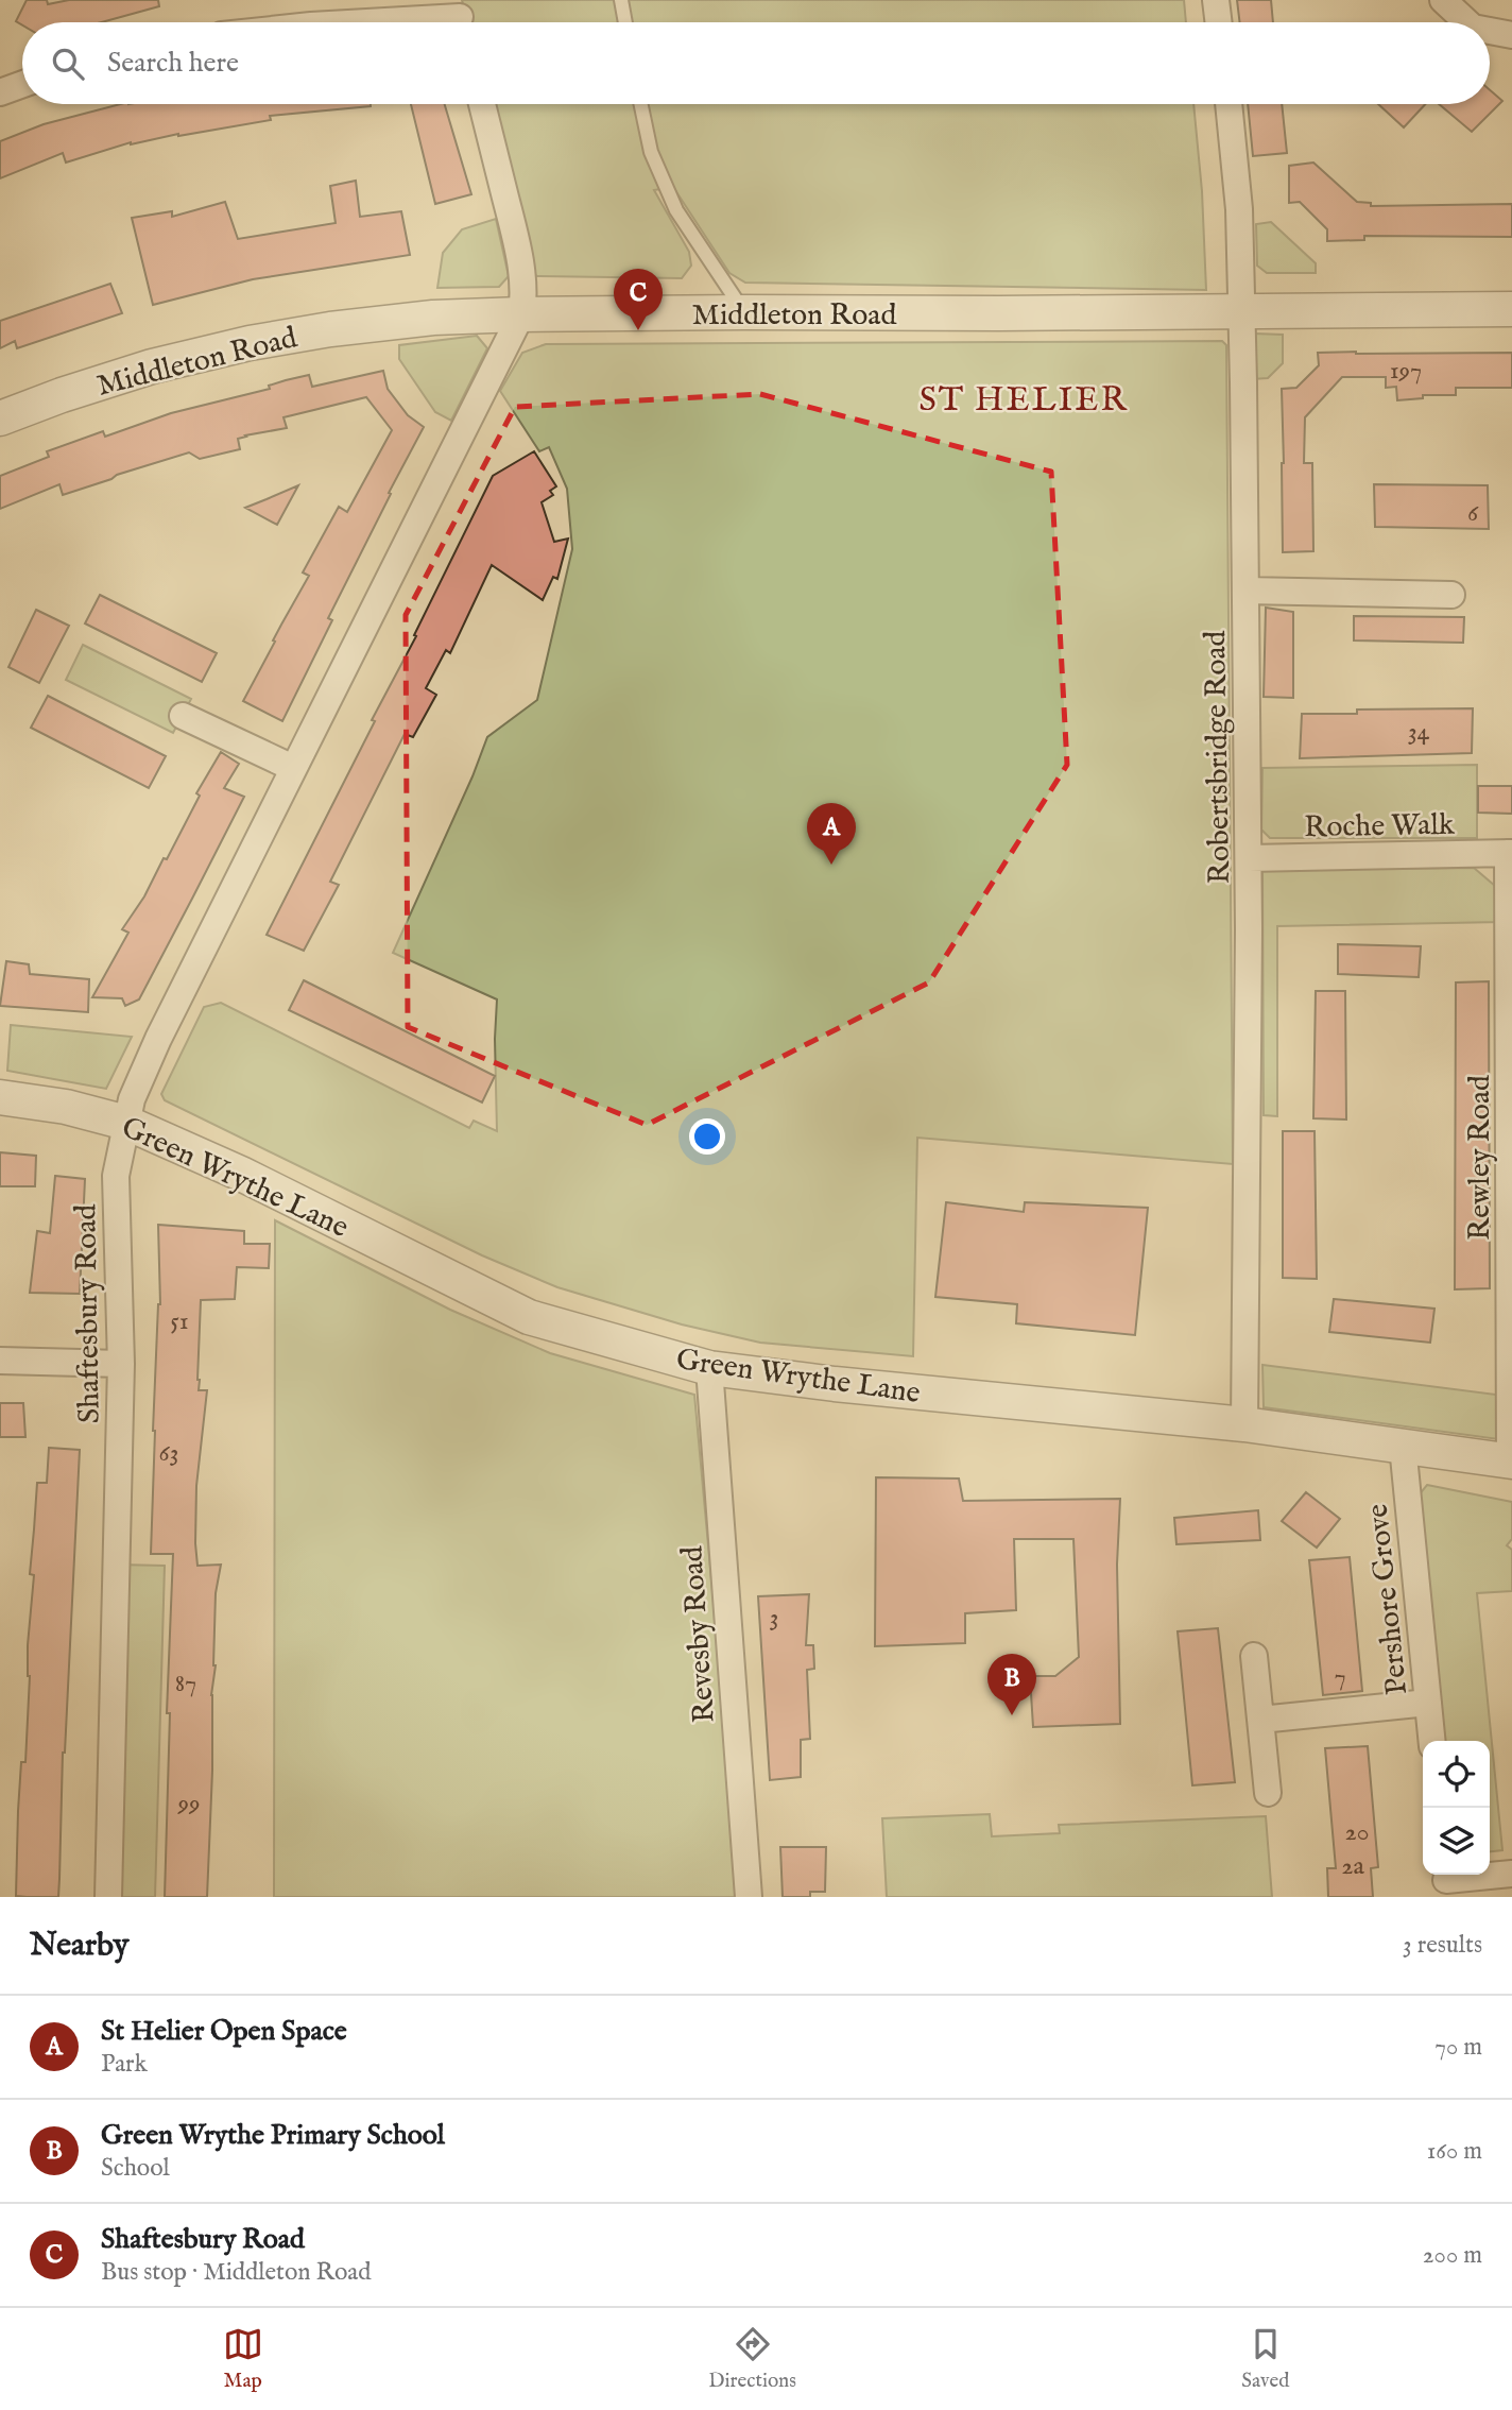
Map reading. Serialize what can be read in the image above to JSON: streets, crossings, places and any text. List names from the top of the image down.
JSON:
{
  "streets": {
    "street": [
      "Middleton Road",
      "Robertsbridge Road",
      "Roche Walk",
      "Rewley Road",
      "Green Wrythe Lane",
      "Shaftesbury Road",
      "Pershore Grove",
      "Revesby Road"
    ]
  },
  "crossings": [
    ["Middleton Road", "Robertsbridge Road"],
    ["Middleton Road", "Shaftesbury Road"],
    ["Robertsbridge Road", "Roche Walk"],
    ["Robertsbridge Road", "Green Wrythe Lane"],
    ["Roche Walk", "Rewley Road"],
    ["Rewley Road", "Green Wrythe Lane"],
    ["Green Wrythe Lane", "Shaftesbury Road"],
    ["Green Wrythe Lane", "Pershore Grove"],
    ["Green Wrythe Lane", "Revesby Road"]
  ],
  "districts": ["ST HELIER"],
  "house_numbers": [
    "197",
    "6",
    "34",
    "51",
    "63",
    "3",
    "7",
    "87",
    "99",
    "20",
    "2a"
  ],
  "page": {
    "search": "Search here",
    "pins": ["C", "A", "B"],
    "heading": ["Nearby", "3 results"],
    "list": [
      {
        "mark": "A",
        "name": "St Helier Open Space",
        "note": "Park",
        "value": "70 m"
      },
      {
        "mark": "B",
        "name": "Green Wrythe Primary School",
        "note": "School",
        "value": "160 m"
      },
      {
        "mark": "C",
        "name": "Shaftesbury Road",
        "note": "Bus stop · Middleton Road",
        "value": "200 m"
      }
    ],
    "nav": ["Map", "Directions", "Saved"]
  }
}
